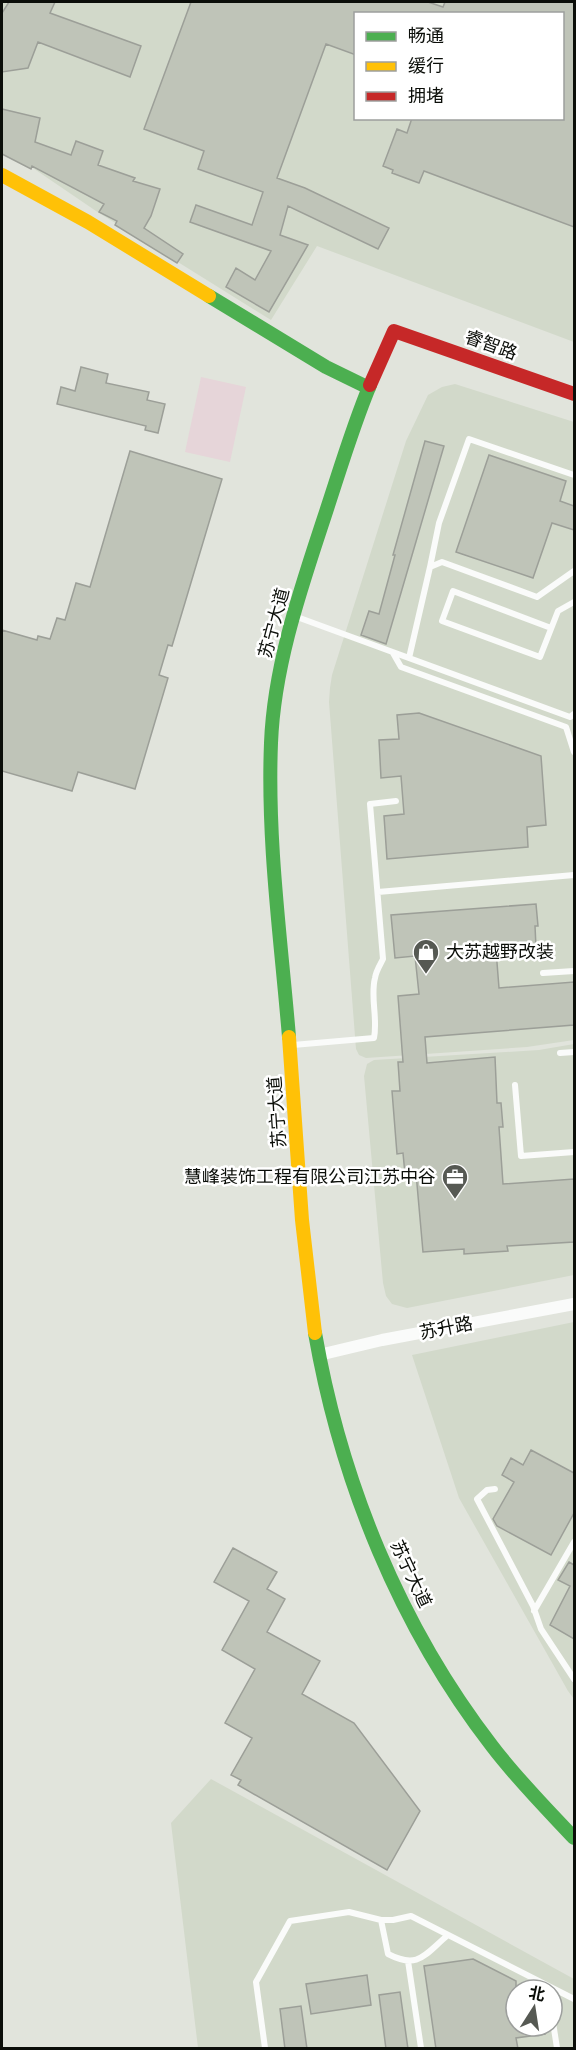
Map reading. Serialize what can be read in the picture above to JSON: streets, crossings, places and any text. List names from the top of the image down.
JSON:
{
  "streets": {
    "street": ["睿智路", "苏宁大道", "苏升路"]
  },
  "crossings": [
    ["睿智路", "苏宁大道"],
    ["苏宁大道", "苏升路"]
  ],
  "places": {
    "shop": ["大苏越野改装"],
    "office": ["慧峰装饰工程有限公司江苏中谷"]
  },
  "legend": ["畅通", "缓行", "拥堵"],
  "north": "top"
}
